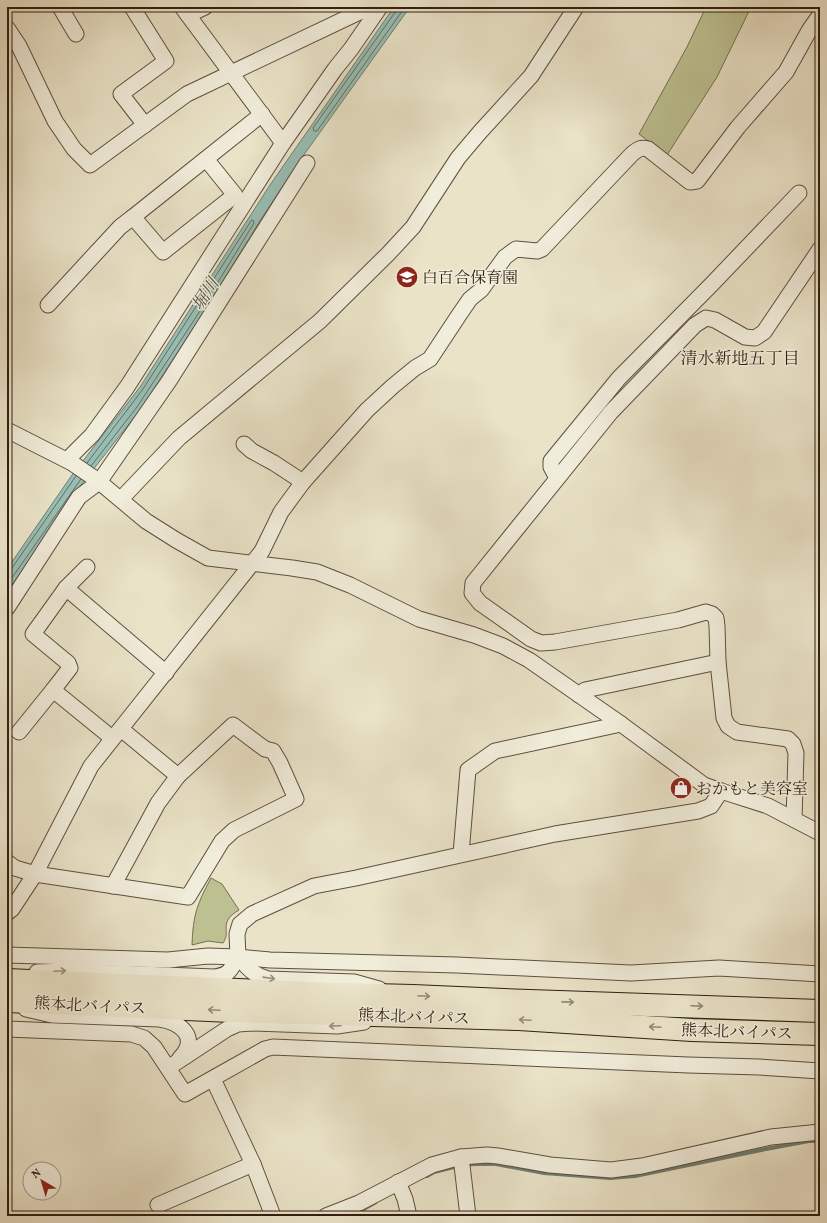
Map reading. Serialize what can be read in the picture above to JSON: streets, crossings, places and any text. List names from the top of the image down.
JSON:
{
  "streets": {
    "highway": ["熊本北バイパス"]
  },
  "districts": ["清水新地五丁目"],
  "water": ["堀川"],
  "places": {
    "school or university": ["白百合保育園"],
    "shop": ["おかもと美容室"]
  },
  "north": "top left"
}
